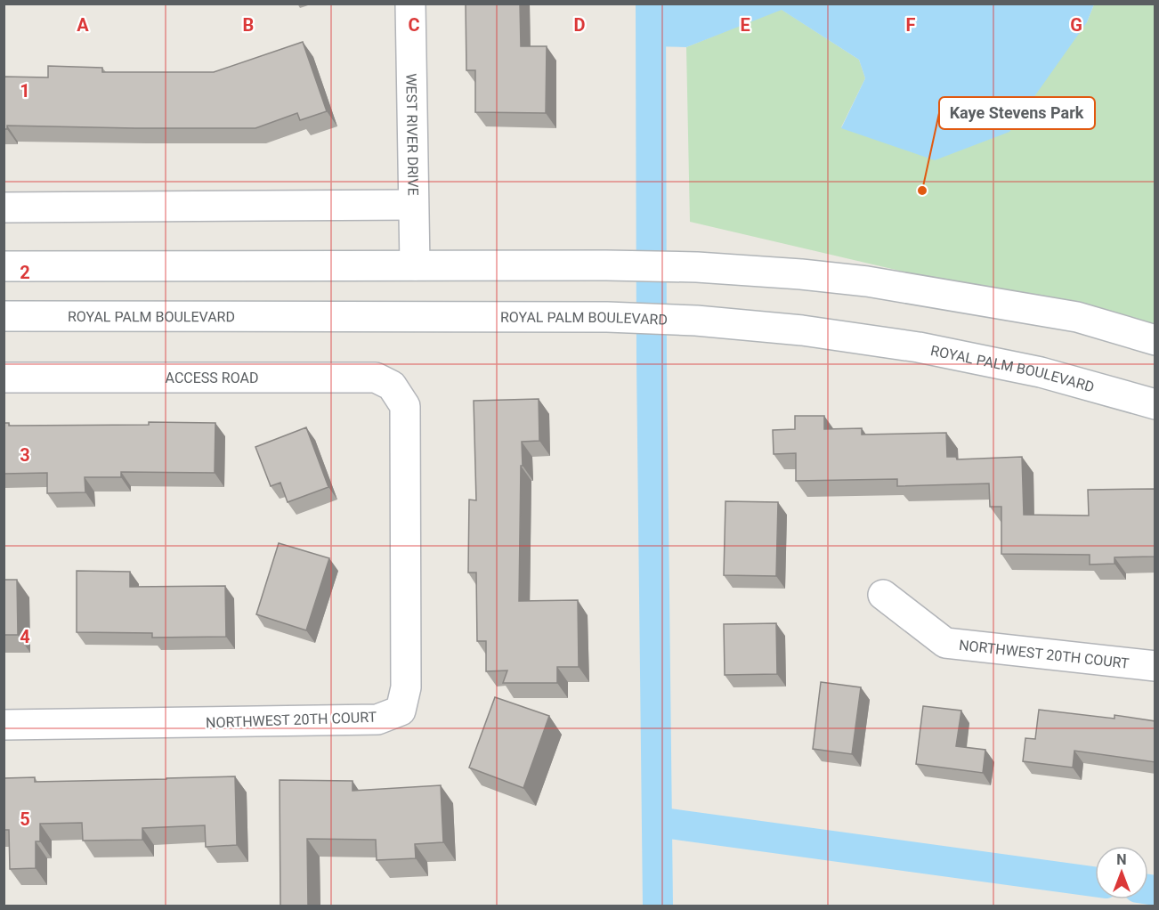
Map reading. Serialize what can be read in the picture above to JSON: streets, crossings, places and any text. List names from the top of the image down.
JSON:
{
  "streets": {
    "main road": [
      "WEST RIVER DRIVE",
      "ROYAL PALM BOULEVARD",
      "ACCESS ROAD",
      "NORTHWEST 20TH COURT"
    ]
  },
  "crossings": [
    ["ACCESS ROAD", "NORTHWEST 20TH COURT"]
  ],
  "places": ["Kaye Stevens Park"],
  "north": "top",
  "grid": {
    "columns": [
      "A",
      "B",
      "C",
      "D",
      "E",
      "F",
      "G"
    ],
    "rows": [
      "1",
      "2",
      "3",
      "4",
      "5"
    ]
  }
}
